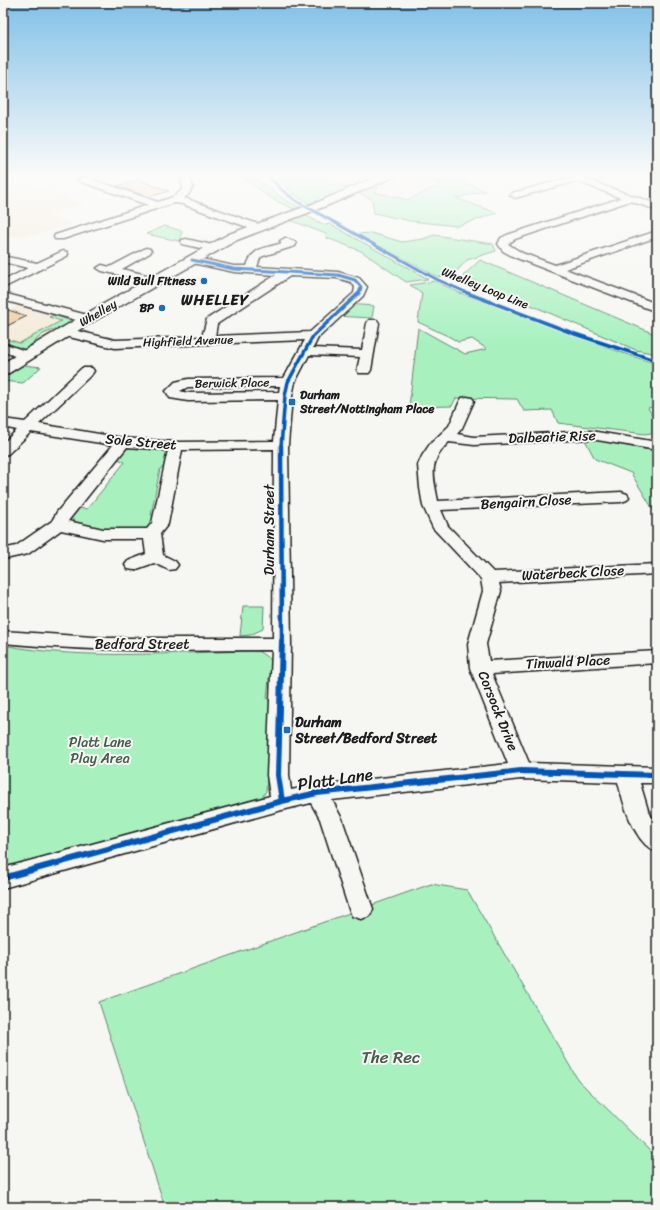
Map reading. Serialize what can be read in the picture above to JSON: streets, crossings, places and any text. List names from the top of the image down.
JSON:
{
  "streets": {
    "main road": ["Whelley"],
    "street": [
      "Highfield Avenue",
      "Berwick Place",
      "Dalbeatie Rise",
      "Sole Street",
      "Bengairn Close",
      "Durham Street",
      "Waterbeck Close",
      "Bedford Street",
      "Tinwald Place",
      "Corsock Drive",
      "Platt Lane"
    ],
    "cycle path": ["Whelley Loop Line"]
  },
  "crossings": [
    ["Whelley", "Highfield Avenue"],
    ["Highfield Avenue", "Durham Street"],
    ["Berwick Place", "Durham Street"],
    ["Sole Street", "Durham Street"],
    ["Durham Street", "Bedford Street"],
    ["Durham Street", "Platt Lane"],
    ["Waterbeck Close", "Corsock Drive"],
    ["Tinwald Place", "Corsock Drive"],
    ["Corsock Drive", "Platt Lane"]
  ],
  "districts": ["WHELLEY"],
  "parks": ["Platt Lane Play Area", "The Rec"],
  "places": {
    "other": ["Wild Bull Fitness", "BP"],
    "transit": ["Durham Street/Nottingham Place", "Durham Street/Bedford Street"]
  }
}
